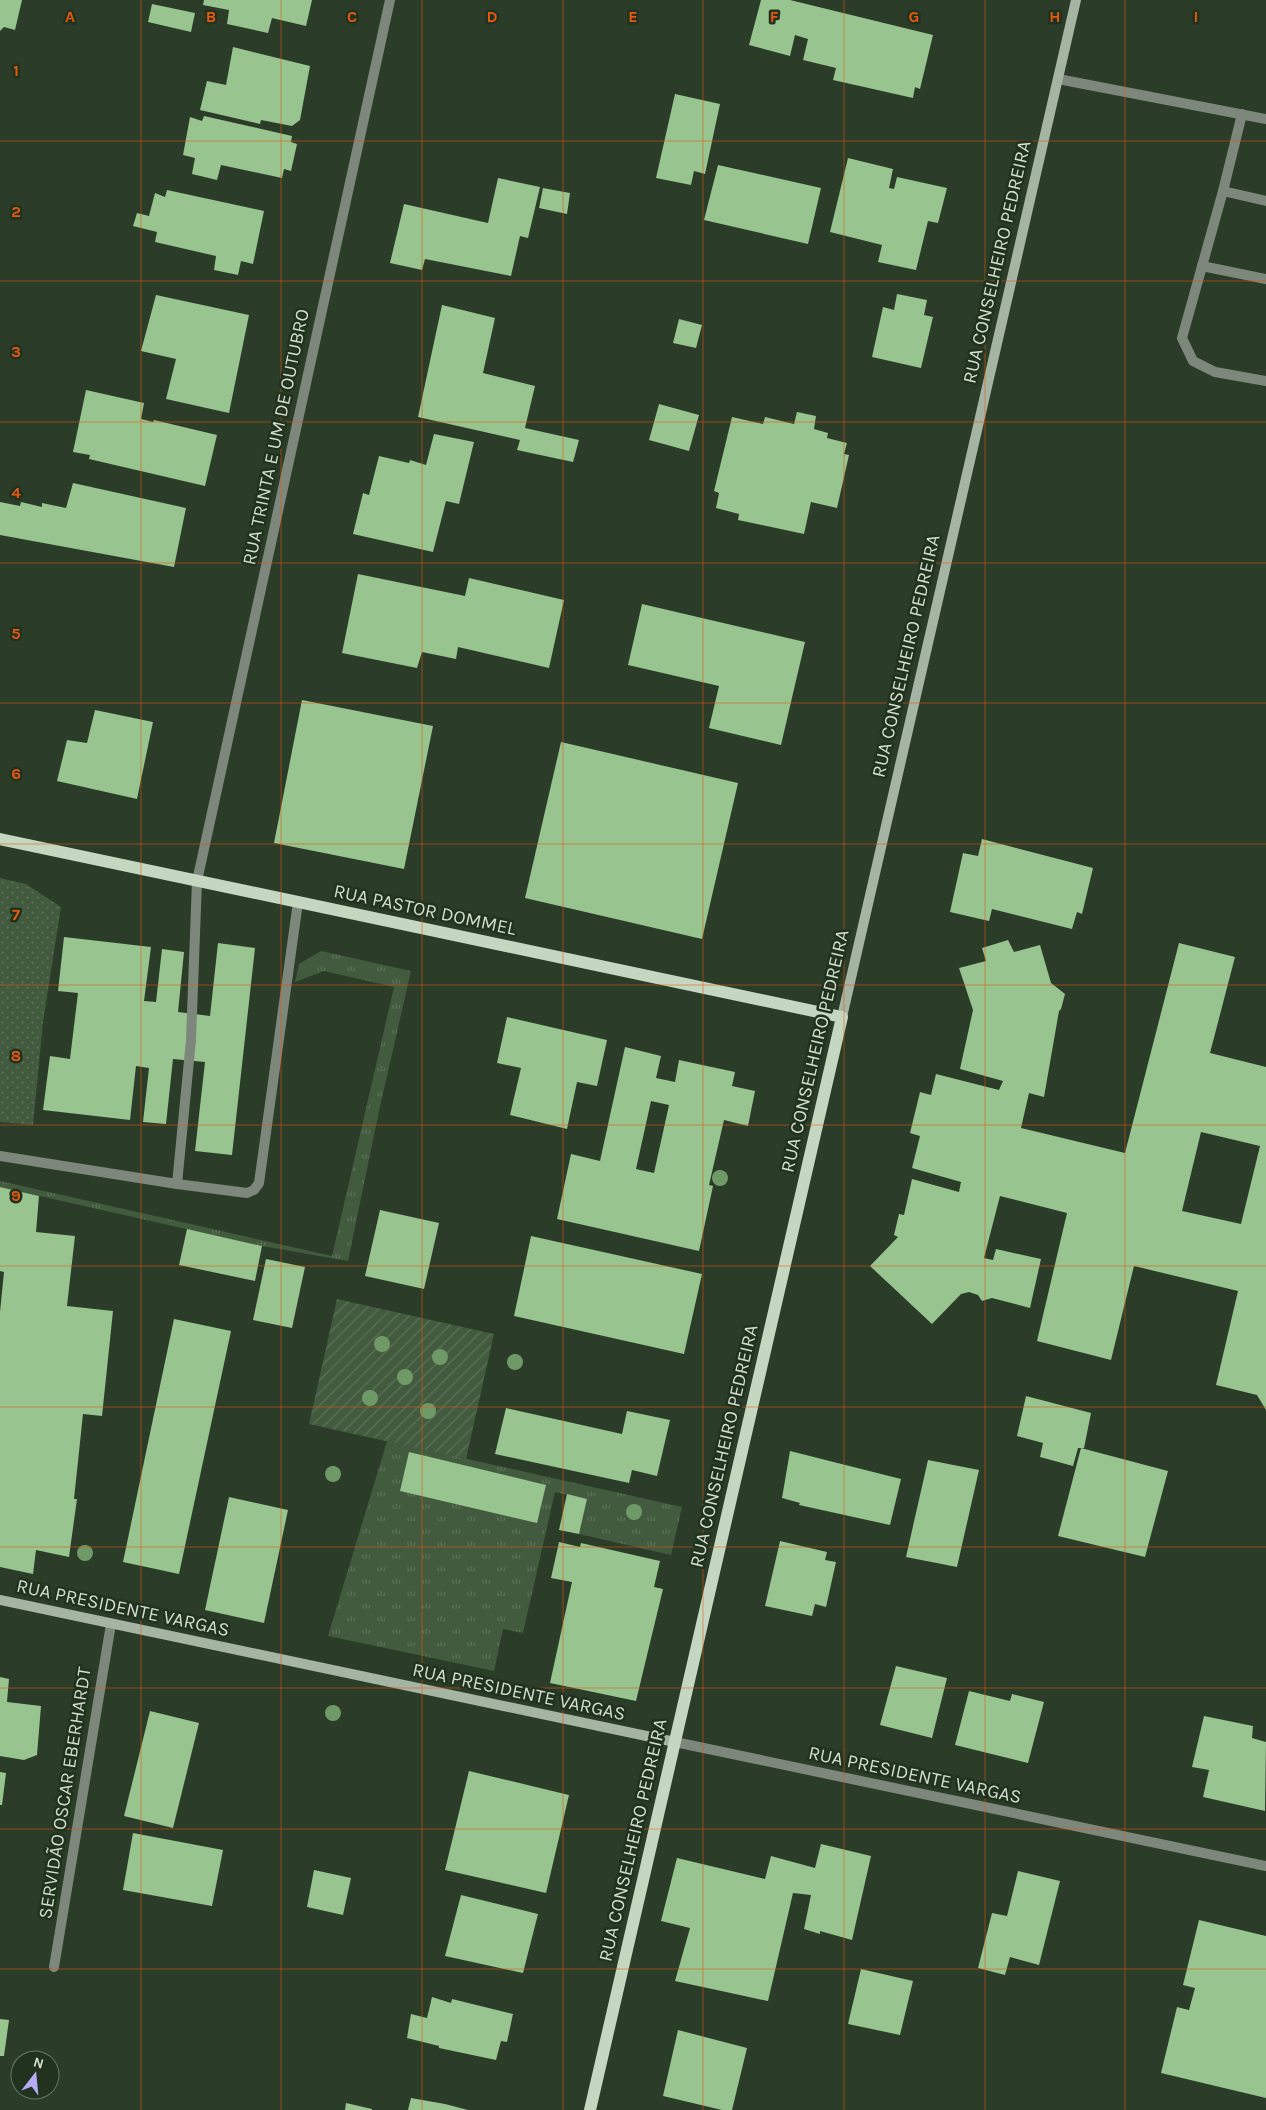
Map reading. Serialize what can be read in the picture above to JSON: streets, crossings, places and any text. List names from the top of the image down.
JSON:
{
  "streets": {
    "main road": ["RUA CONSELHEIRO PEDREIRA", "RUA PASTOR DOMMEL"],
    "street": ["RUA TRINTA E UM DE OUTUBRO", "RUA PRESIDENTE VARGAS", "SERVIDÃO OSCAR EBERHARDT"]
  },
  "crossings": [
    ["RUA CONSELHEIRO PEDREIRA", "RUA PASTOR DOMMEL"],
    ["RUA CONSELHEIRO PEDREIRA", "RUA PRESIDENTE VARGAS"],
    ["RUA TRINTA E UM DE OUTUBRO", "RUA PASTOR DOMMEL"],
    ["RUA PRESIDENTE VARGAS", "SERVIDÃO OSCAR EBERHARDT"]
  ],
  "north": "top",
  "grid": {
    "columns": [
      "A",
      "B",
      "C",
      "D",
      "E",
      "F",
      "G",
      "H",
      "I"
    ],
    "rows": [
      "1",
      "2",
      "3",
      "4",
      "5",
      "6",
      "7",
      "8",
      "9"
    ]
  }
}
